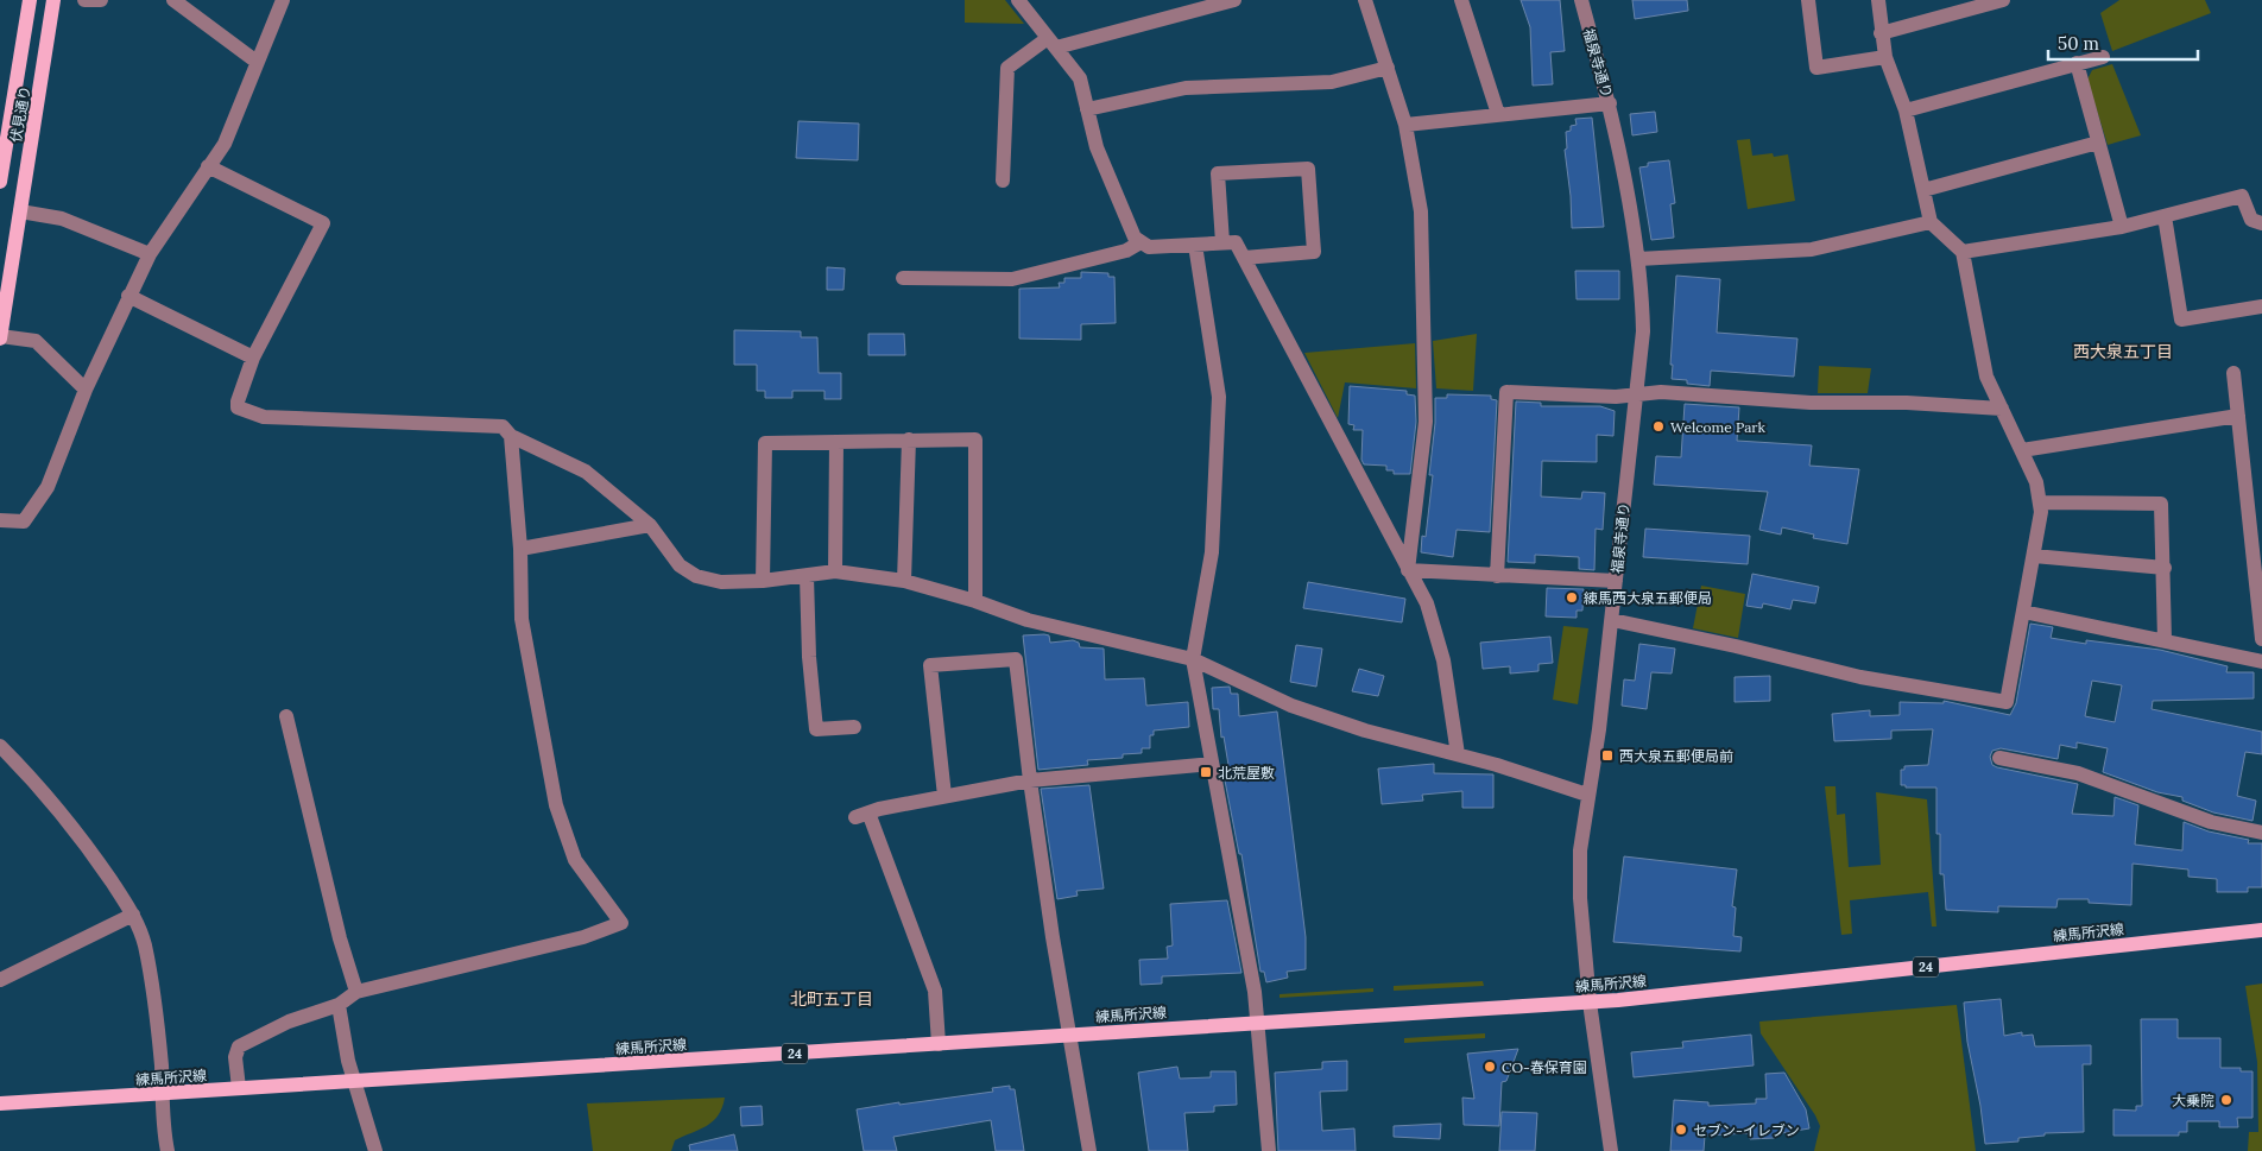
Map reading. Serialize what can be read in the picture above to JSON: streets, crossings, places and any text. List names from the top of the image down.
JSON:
{
  "streets": {
    "main road": ["伏見通り", "練馬所沢線", "24"],
    "street": ["福泉寺通り"]
  },
  "crossings": [
    ["福泉寺通り", "練馬所沢線"]
  ],
  "districts": ["西大泉五丁目", "北町五丁目"],
  "places": {
    "other": [
      "Welcome Park",
      "練馬西大泉五郵便局",
      "CO-春保育園",
      "大乗院",
      "セブン-イレブン"
    ],
    "transit": ["西大泉五郵便局前", "北荒屋敷"]
  },
  "scale_bar": "50 m"
}
